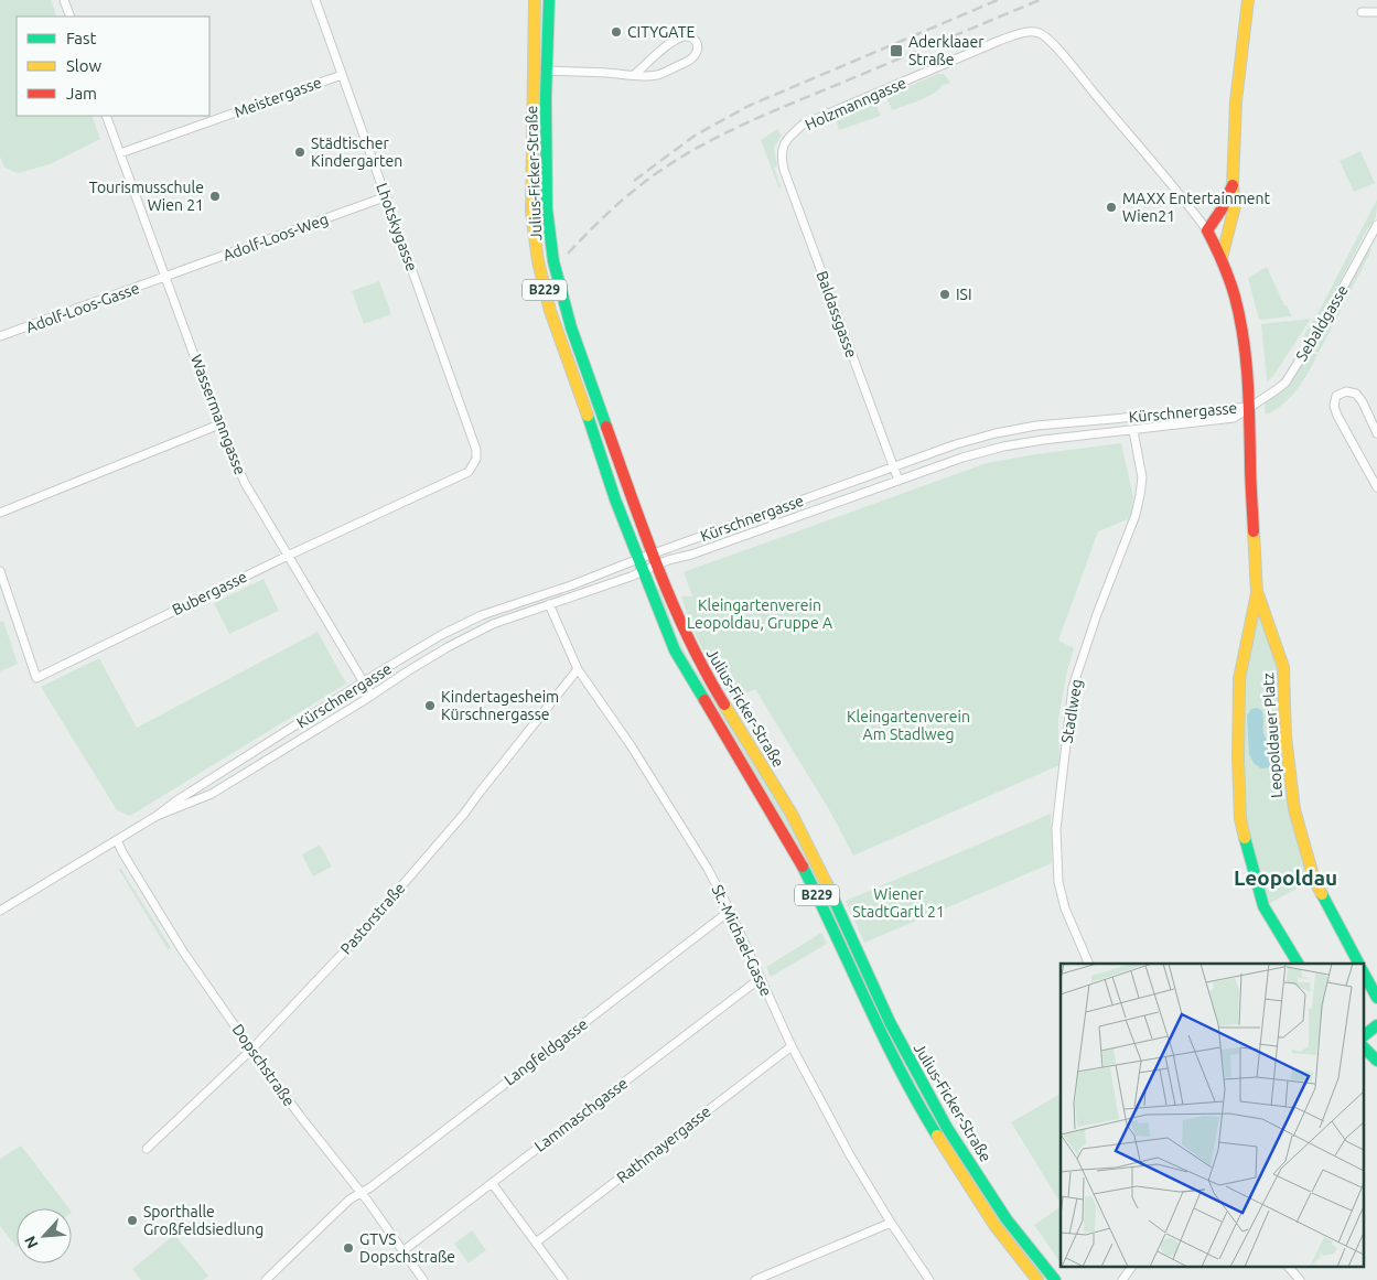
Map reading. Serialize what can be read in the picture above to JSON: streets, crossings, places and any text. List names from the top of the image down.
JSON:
{
  "streets": {
    "main road": ["Julius-Ficker-Straße", "B229", "Leopoldauer Platz"],
    "street": [
      "Meistergasse",
      "Holzmanngasse",
      "Lhotskygasse",
      "Adolf-Loos-Weg",
      "Adolf-Loos-Gasse",
      "Baldassgasse",
      "Sebaldgasse",
      "Kürschnergasse",
      "Wassermanngasse",
      "Bubergasse",
      "Stadlweg",
      "Pastorstraße",
      "St.-Michael-Gasse",
      "Langfeldgasse",
      "Dopschstraße",
      "Lammaschgasse",
      "Rathmayergasse"
    ]
  },
  "crossings": [
    ["Meistergasse", "Lhotskygasse"],
    ["Meistergasse", "Wassermanngasse"],
    ["Holzmanngasse", "Baldassgasse"],
    ["Julius-Ficker-Straße", "Kürschnergasse"],
    ["Lhotskygasse", "Adolf-Loos-Weg"],
    ["Lhotskygasse", "Bubergasse"],
    ["Adolf-Loos-Weg", "Adolf-Loos-Gasse"],
    ["Adolf-Loos-Weg", "Wassermanngasse"],
    ["Adolf-Loos-Gasse", "Wassermanngasse"],
    ["Baldassgasse", "Kürschnergasse"],
    ["Sebaldgasse", "Kürschnergasse"],
    ["Sebaldgasse", "Leopoldauer Platz"],
    ["Kürschnergasse", "Wassermanngasse"],
    ["Kürschnergasse", "Stadlweg"],
    ["Kürschnergasse", "Leopoldauer Platz"],
    ["Kürschnergasse", "St.-Michael-Gasse"],
    ["Kürschnergasse", "Dopschstraße"],
    ["Wassermanngasse", "Bubergasse"],
    ["Pastorstraße", "St.-Michael-Gasse"],
    ["Pastorstraße", "Dopschstraße"],
    ["St.-Michael-Gasse", "Langfeldgasse"],
    ["St.-Michael-Gasse", "Lammaschgasse"],
    ["St.-Michael-Gasse", "Rathmayergasse"],
    ["Langfeldgasse", "Dopschstraße"],
    ["Dopschstraße", "Lammaschgasse"]
  ],
  "districts": ["Leopoldau"],
  "parks": ["Kleingartenverein Leopoldau, Gruppe A", "Kleingartenverein Am Stadlweg", "Wiener StadtGartl 21"],
  "places": {
    "other": [
      "CITYGATE",
      "Städtischer Kindergarten",
      "Tourismusschule Wien 21",
      "MAXX Entertainment Wien21",
      "ISI",
      "Kindertagesheim Kürschnergasse",
      "Sporthalle Großfeldsiedlung",
      "GTVS Dopschstraße"
    ],
    "transit": ["Aderklaaer Straße"]
  },
  "legend": ["Fast", "Slow", "Jam"],
  "north": "bottom left"
}
